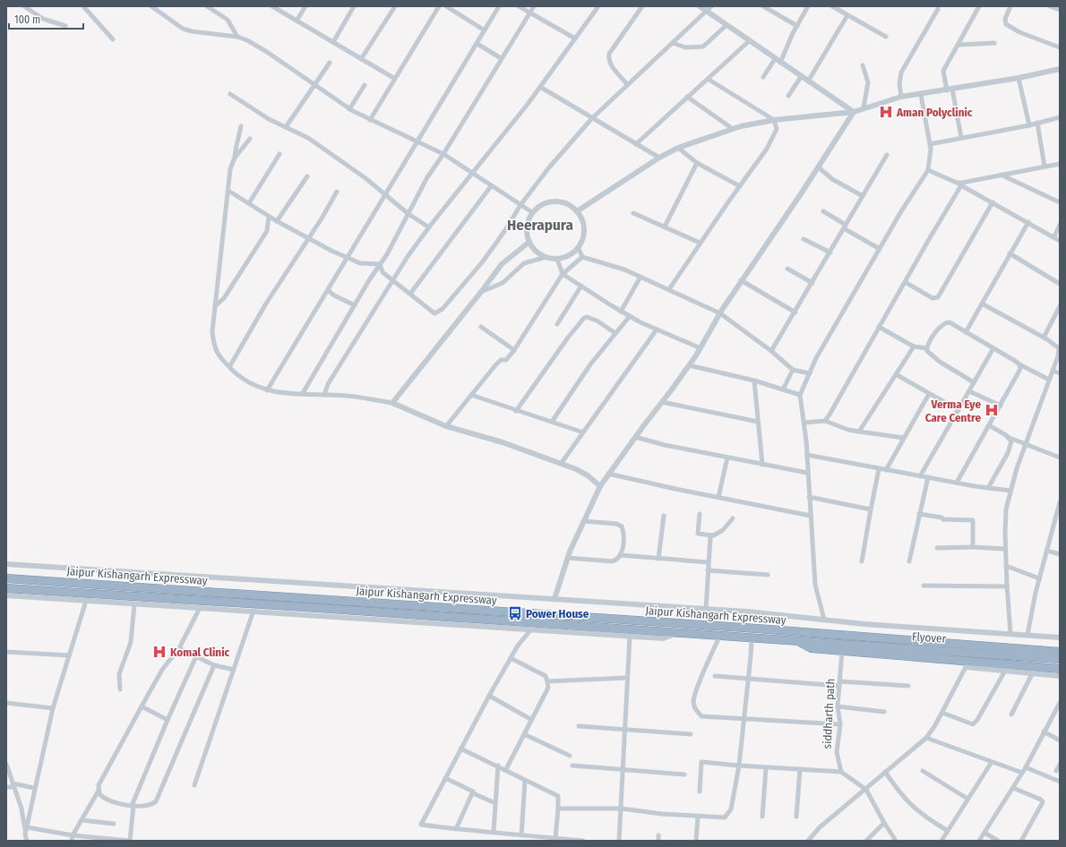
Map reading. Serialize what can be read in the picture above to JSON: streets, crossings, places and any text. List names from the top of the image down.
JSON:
{
  "streets": {
    "highway": ["Jaipur Kishangarh Expressway", "Flyover"],
    "street": ["siddharth path"]
  },
  "crossings": [
    ["Jaipur Kishangarh Expressway", "Flyover"]
  ],
  "districts": ["Heerapura"],
  "places": {
    "hospital": ["Aman Polyclinic", "Verma Eye Care Centre", "Komal Clinic"],
    "bus stop": ["Power House"]
  },
  "scale_bar": "100 m"
}
